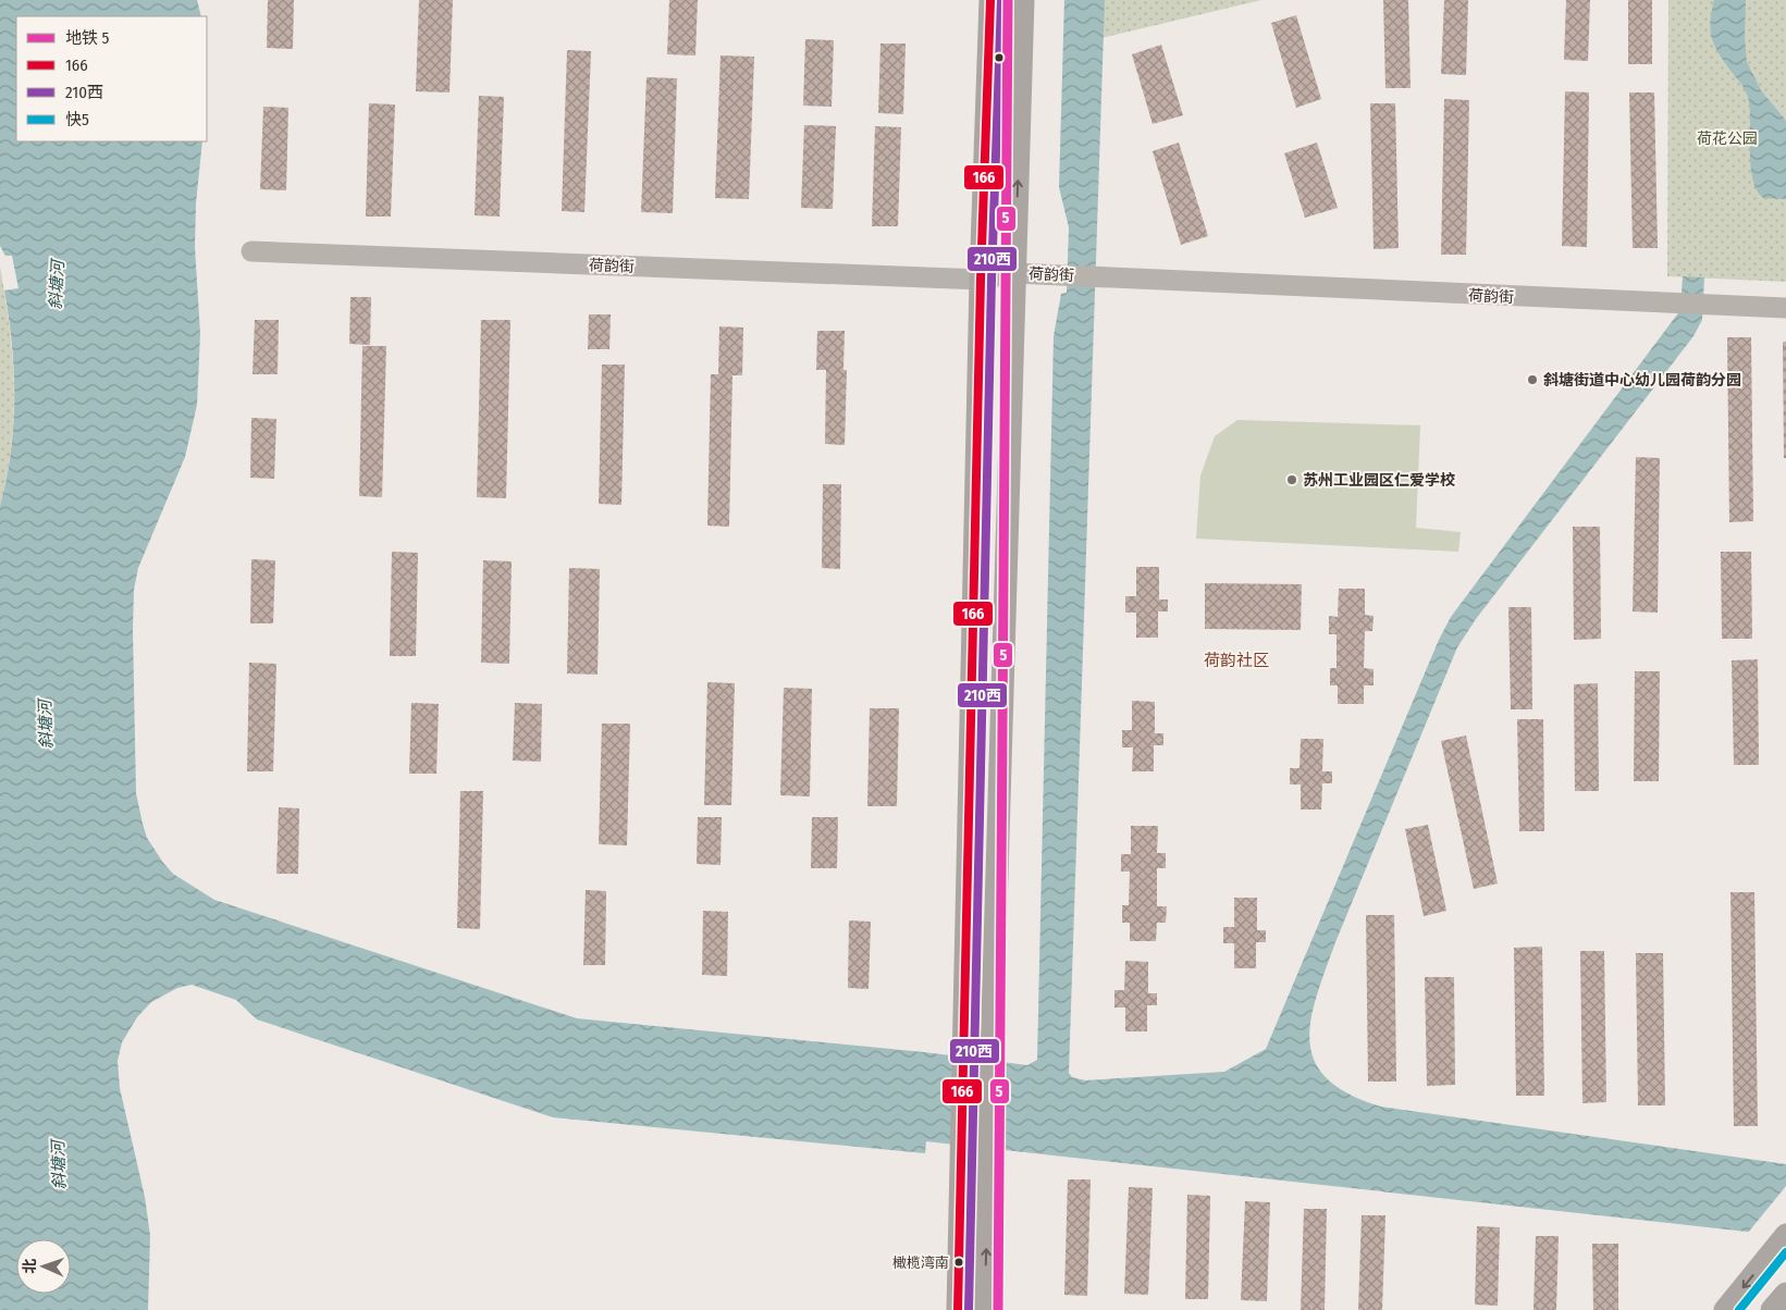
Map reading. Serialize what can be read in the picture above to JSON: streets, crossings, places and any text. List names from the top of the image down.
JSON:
{
  "streets": {
    "street": ["荷韵街"]
  },
  "districts": ["荷韵社区"],
  "water": ["斜塘河"],
  "parks": ["荷花公园"],
  "places": ["斜塘街道中心幼儿园荷韵分园", "苏州工业园区仁爱学校", "橄榄湾南"],
  "lines": [
    "metro line 5",
    "transit line 166",
    "transit line 210西",
    "transit line 快5"
  ],
  "legend": [
    "地铁 5",
    "166",
    "210西",
    "快5"
  ],
  "north": "left"
}
